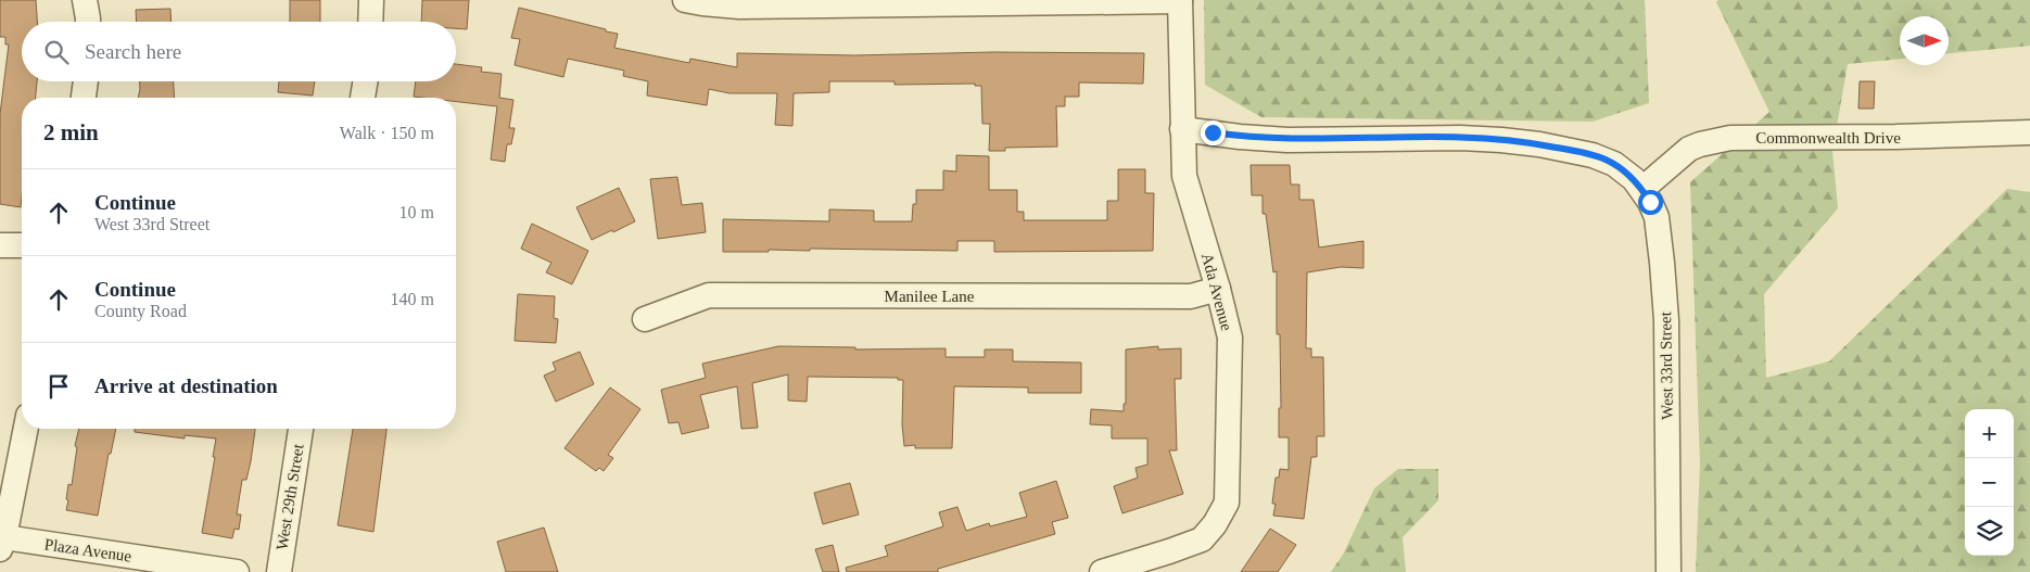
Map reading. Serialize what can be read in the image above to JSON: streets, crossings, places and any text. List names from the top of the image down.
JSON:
{
  "streets": {
    "street": [
      "Commonwealth Drive",
      "Ada Avenue",
      "Manilee Lane",
      "West 33rd Street",
      "West 29th Street",
      "Plaza Avenue"
    ]
  },
  "crossings": [
    ["Commonwealth Drive", "West 33rd Street"],
    ["Ada Avenue", "Manilee Lane"],
    ["Ada Avenue", "West 33rd Street"]
  ],
  "north": "right",
  "page": {
    "search": "Search here",
    "heading": ["2 min", "Walk · 150 m"],
    "list": [
      ["Continue", "West 33rd Street", "10 m"],
      ["Continue", "County Road", "140 m"],
      "Arrive at destination"
    ],
    "map_buttons": ["+", "−"]
  }
}
